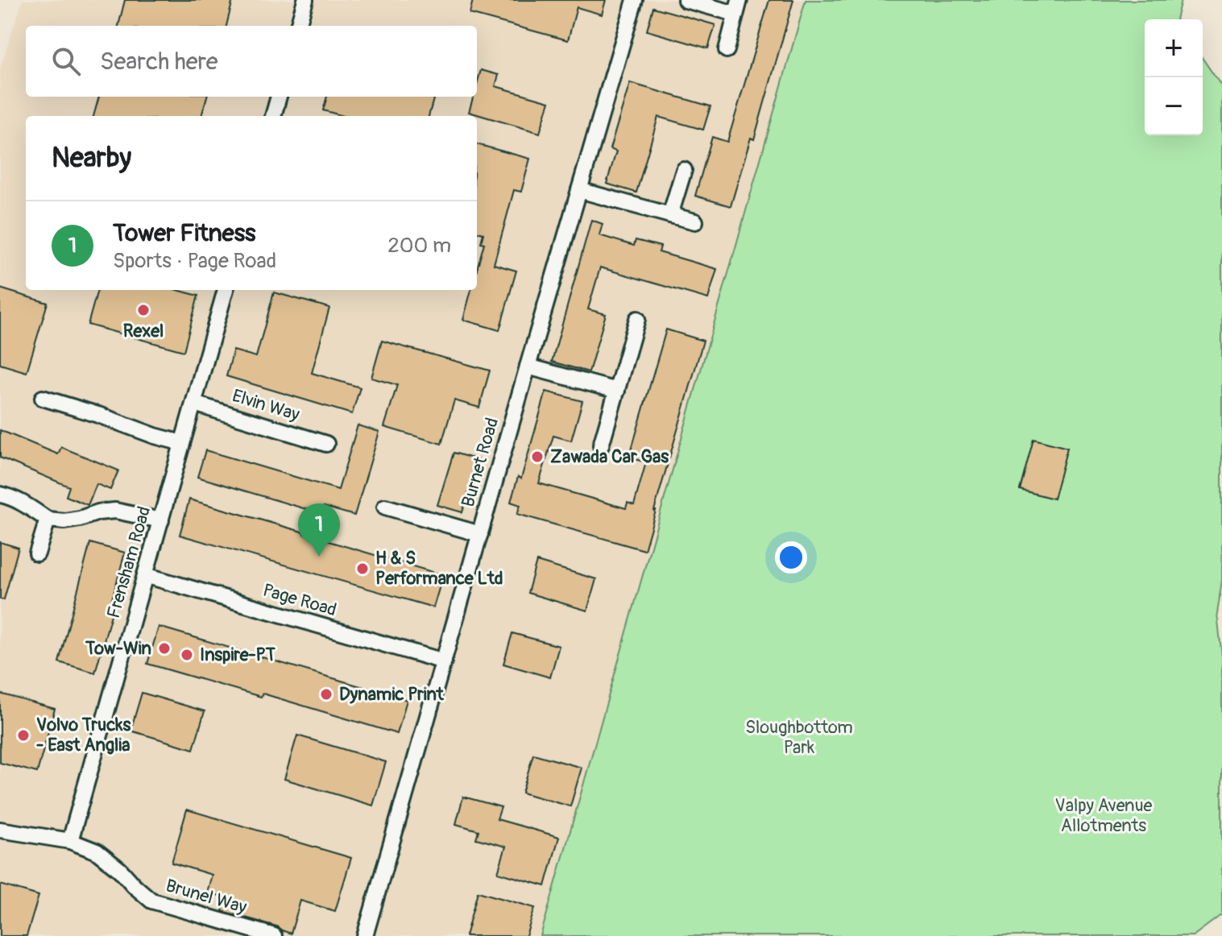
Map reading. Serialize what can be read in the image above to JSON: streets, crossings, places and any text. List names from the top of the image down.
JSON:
{
  "streets": {
    "street": [
      "Elvin Way",
      "Burnet Road",
      "Frensham Road",
      "Page Road",
      "Brunel Way"
    ]
  },
  "crossings": [
    ["Elvin Way", "Frensham Road"],
    ["Burnet Road", "Page Road"],
    ["Frensham Road", "Page Road"],
    ["Frensham Road", "Brunel Way"]
  ],
  "parks": ["Sloughbottom Park", "Valpy Avenue Allotments"],
  "places": [
    "Rexel",
    "Zawada Car Gas",
    "H & S Performance Ltd",
    "Tow-Win",
    "Inspire-PT",
    "Dynamic Print",
    "Volvo Trucks - East Anglia"
  ],
  "page": {
    "map_buttons": ["+", "−"],
    "search": "Search here",
    "heading": "Nearby",
    "list": [
      {
        "mark": "1",
        "name": "Tower Fitness",
        "note": "Sports · Page Road",
        "value": "200 m"
      }
    ],
    "pins": "1"
  }
}
